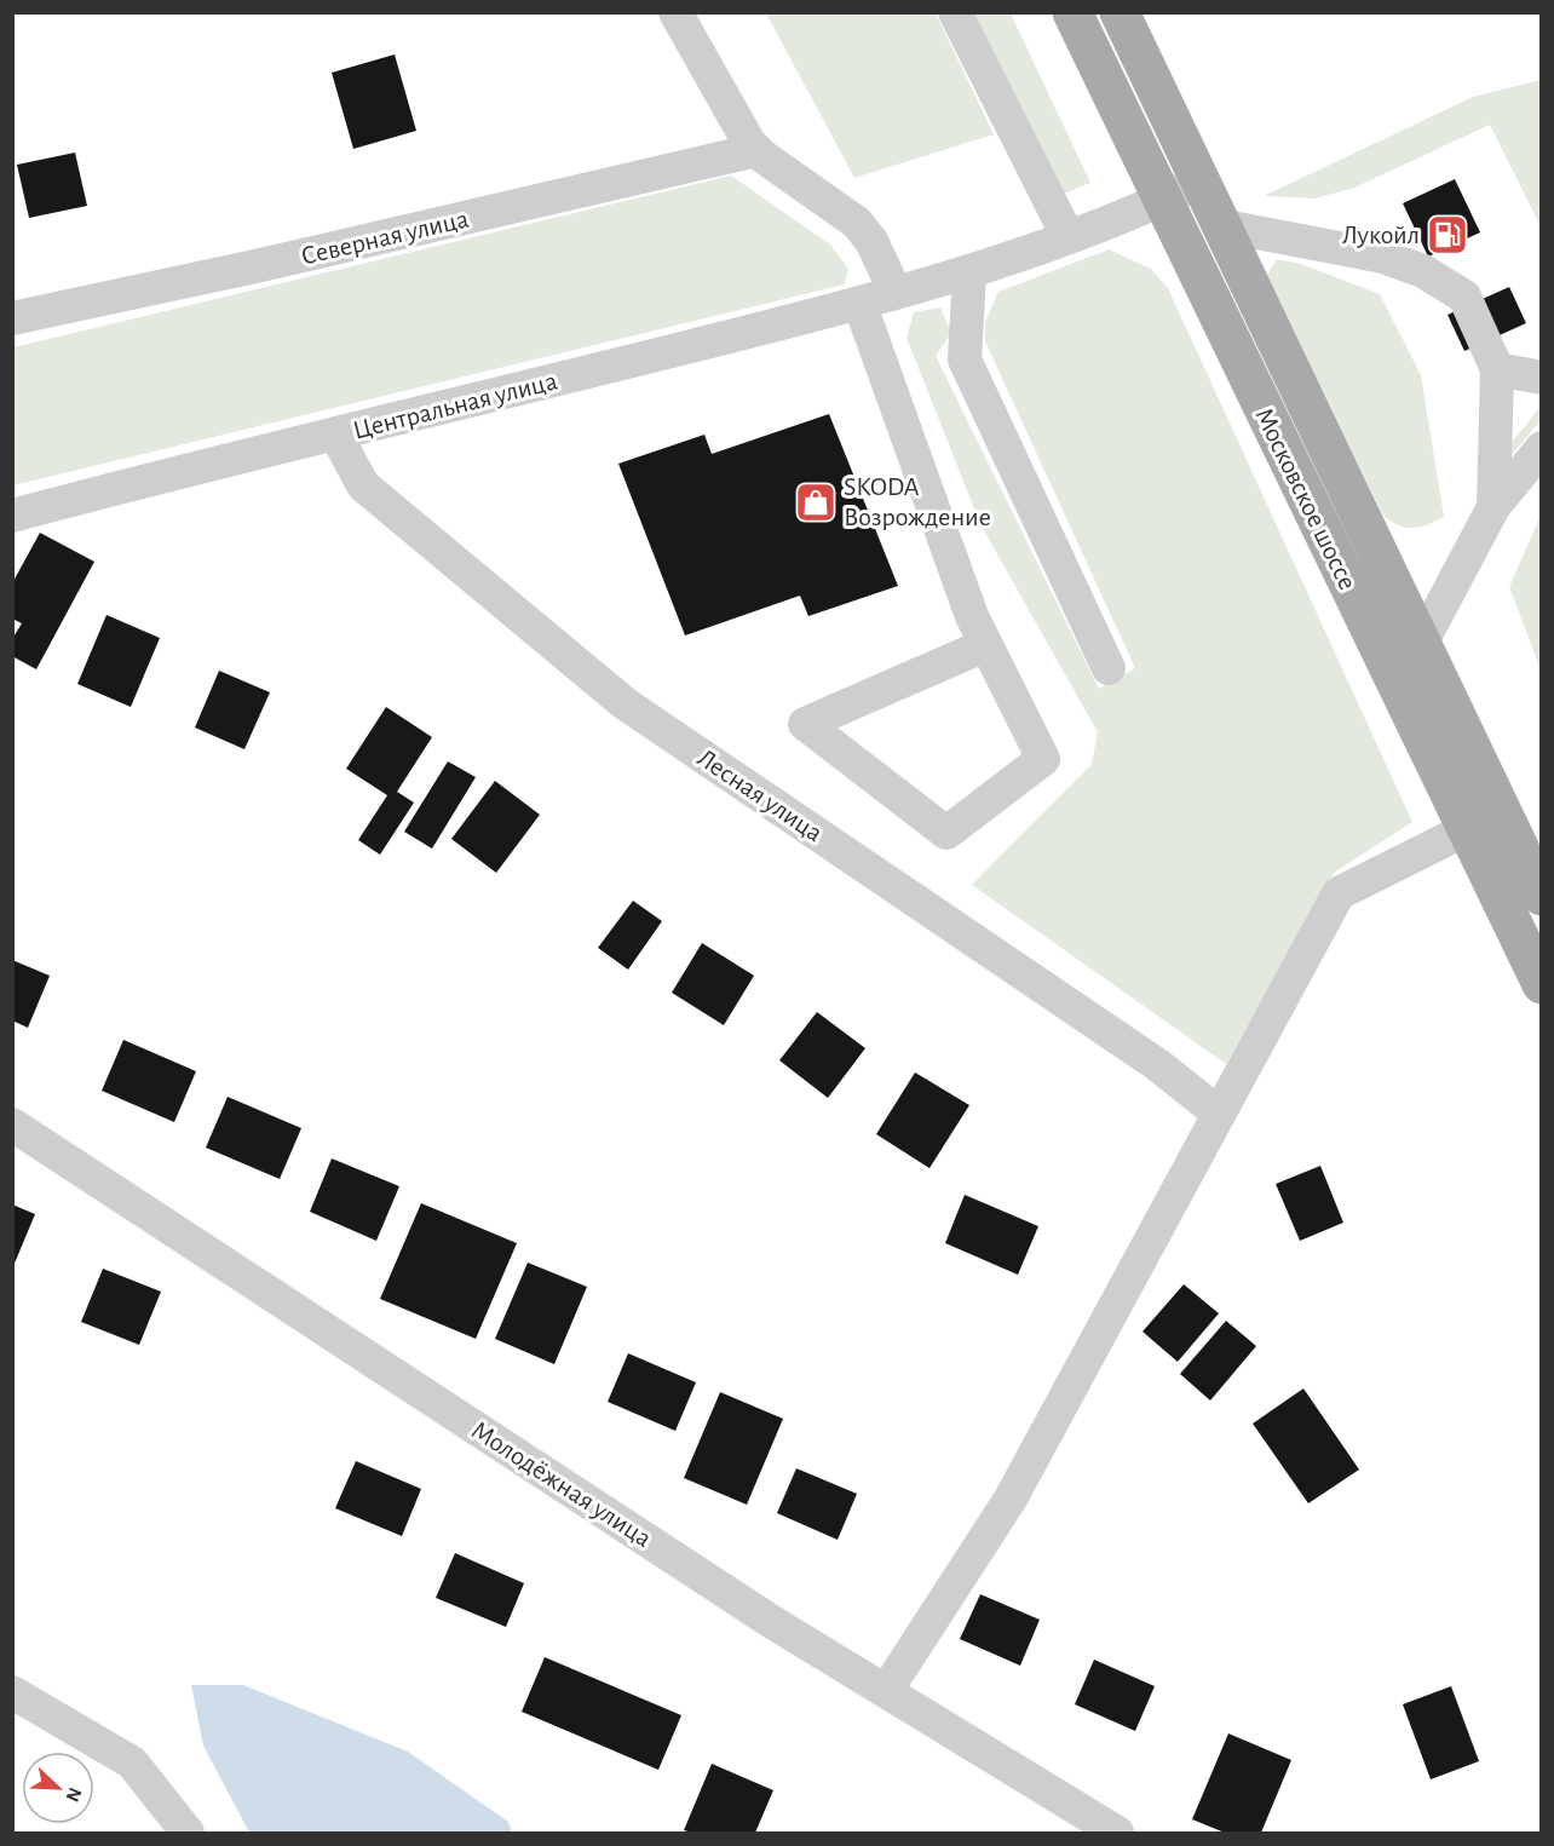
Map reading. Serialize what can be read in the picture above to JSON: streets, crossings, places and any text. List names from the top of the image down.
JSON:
{
  "streets": {
    "main road": ["Московское шоссе"],
    "street": [
      "Северная улица",
      "Центральная улица",
      "Лесная улица",
      "Молодёжная улица"
    ]
  },
  "crossings": [
    ["Центральная улица", "Московское шоссе"],
    ["Центральная улица", "Лесная улица"]
  ],
  "places": {
    "fuel station": ["Лукойл"],
    "shop": ["SKODA Возрождение"]
  },
  "north": "bottom right"
}
